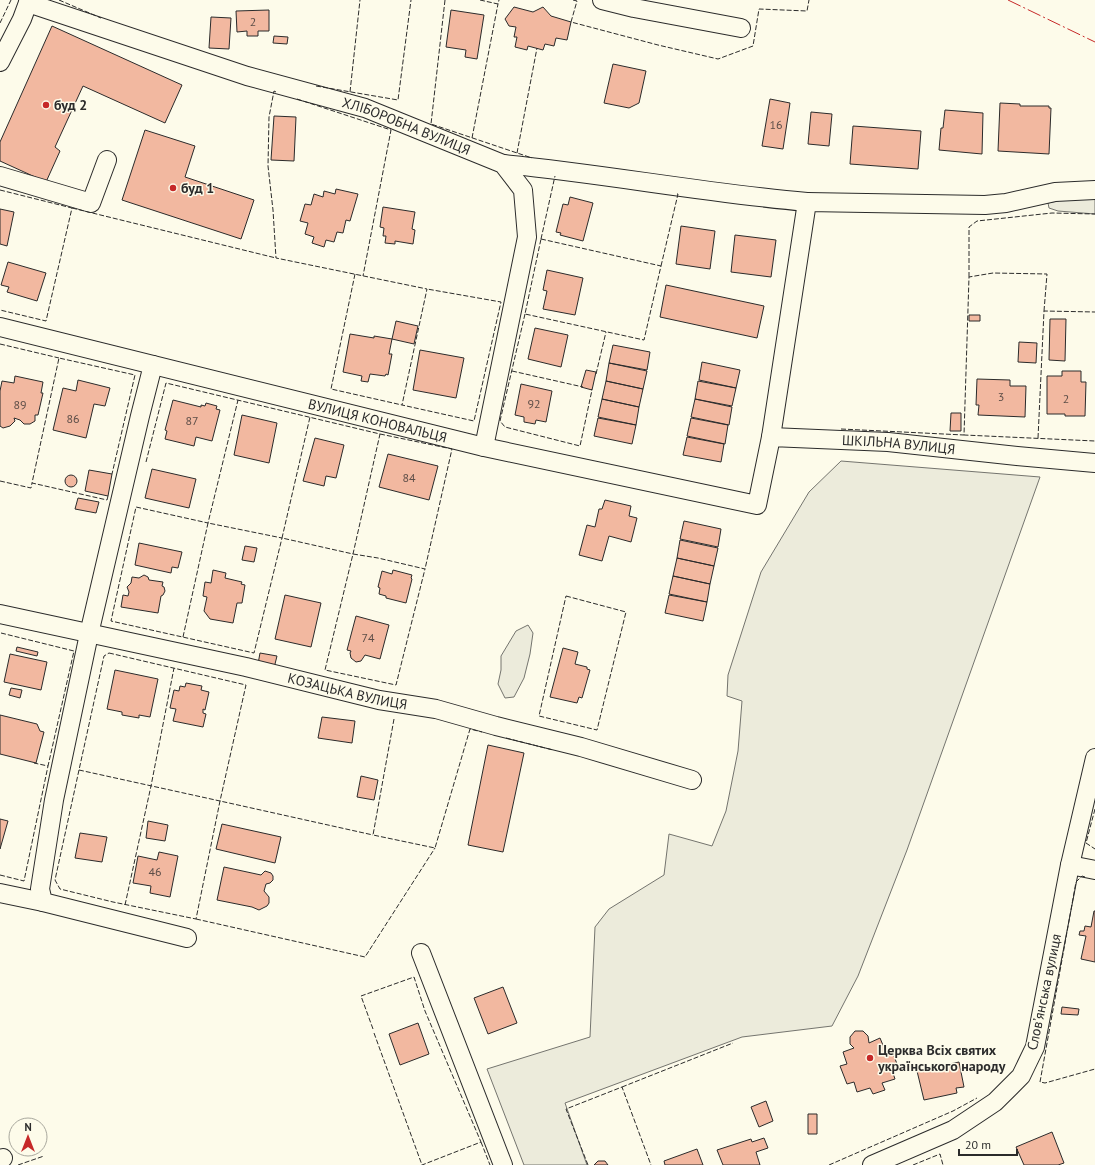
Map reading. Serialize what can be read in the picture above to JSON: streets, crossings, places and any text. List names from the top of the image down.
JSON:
{
  "streets": {
    "street": [
      "ХЛІБОРОБНА ВУЛИЦЯ",
      "ВУЛИЦЯ КОНОВАЛЬЦЯ",
      "ШКІЛЬНА ВУЛИЦЯ",
      "КОЗАЦЬКА ВУЛИЦЯ",
      "Словʼянська вулиця"
    ]
  },
  "crossings": [
    ["ВУЛИЦЯ КОНОВАЛЬЦЯ", "ШКІЛЬНА ВУЛИЦЯ"]
  ],
  "places": ["буд 2", "буд 1", "Церква Всіх святих українського народу"],
  "house_numbers": [
    "2",
    "16",
    "3",
    "2",
    "92",
    "89",
    "86",
    "87",
    "84",
    "74",
    "46"
  ],
  "scale_bar": "20 m",
  "north": "top"
}
